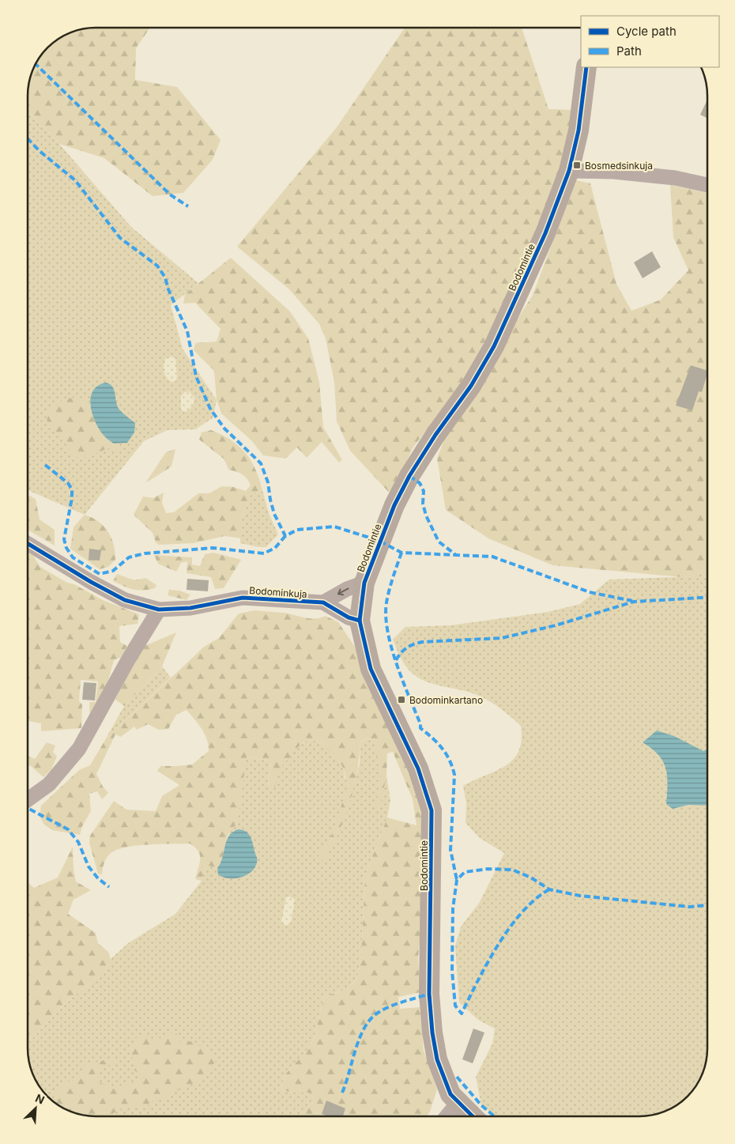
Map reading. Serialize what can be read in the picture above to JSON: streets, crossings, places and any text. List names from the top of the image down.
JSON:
{
  "streets": {
    "street": ["Bodomintie", "Bodominkuja"]
  },
  "crossings": [
    ["Bodomintie", "Bodominkuja"]
  ],
  "places": {
    "transit": ["Bosmedsinkuja", "Bodominkartano"]
  },
  "legend": ["Cycle path", "Path"],
  "north": "top right"
}
